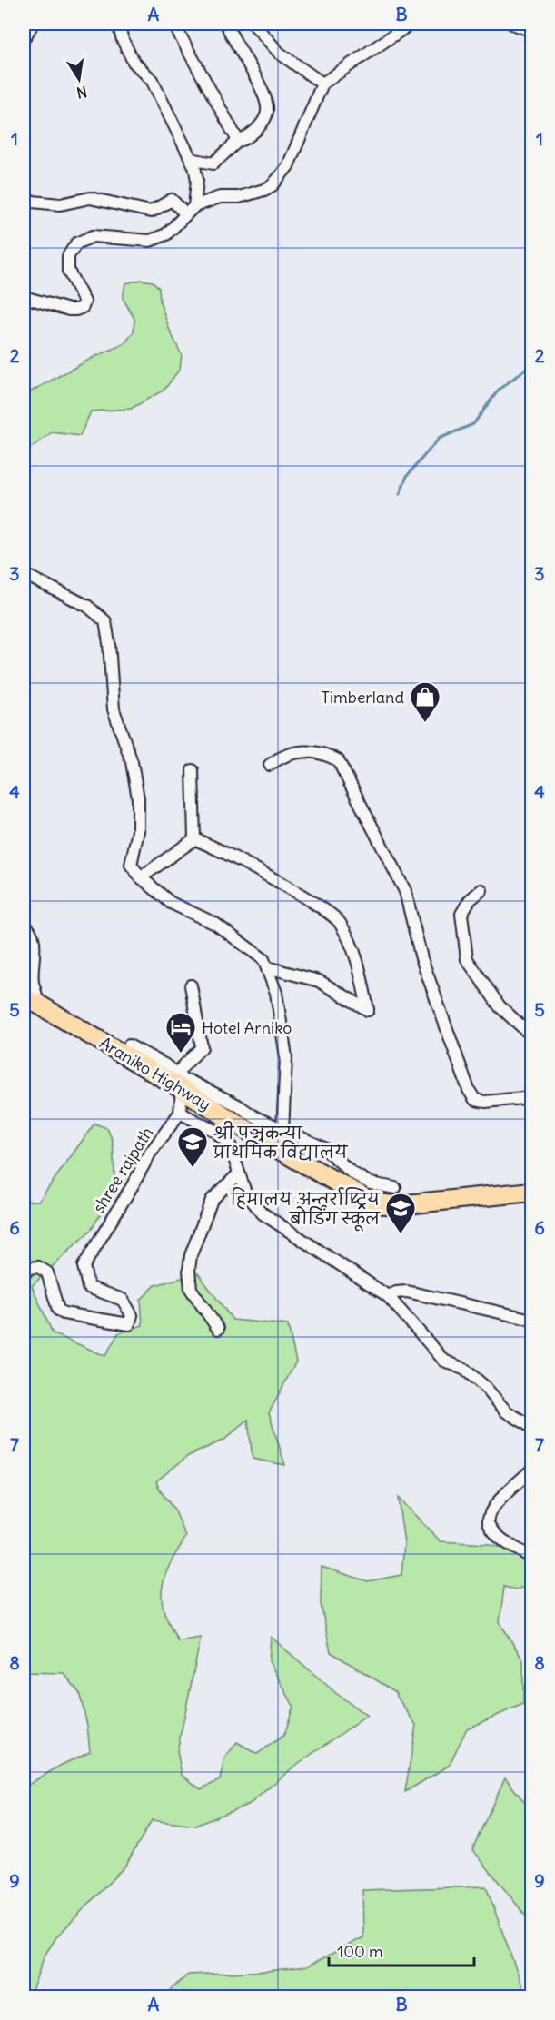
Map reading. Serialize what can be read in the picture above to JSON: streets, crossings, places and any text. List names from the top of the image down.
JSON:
{
  "streets": {
    "highway": ["Araniko Highway"],
    "street": ["shree rajpath"]
  },
  "places": {
    "shop": ["Timberland"],
    "hotel": ["Hotel Arniko"],
    "school or university": ["श्री पञ्चकन्या प्राथमिक विद्यालय", "हिमालय अन्तर्राष्ट्रिय बोर्डिंग स्कूल"]
  },
  "scale_bar": "100 m",
  "north": "bottom",
  "grid": {
    "columns": ["A", "B"],
    "rows": [
      "1",
      "2",
      "3",
      "4",
      "5",
      "6",
      "7",
      "8",
      "9"
    ]
  }
}
